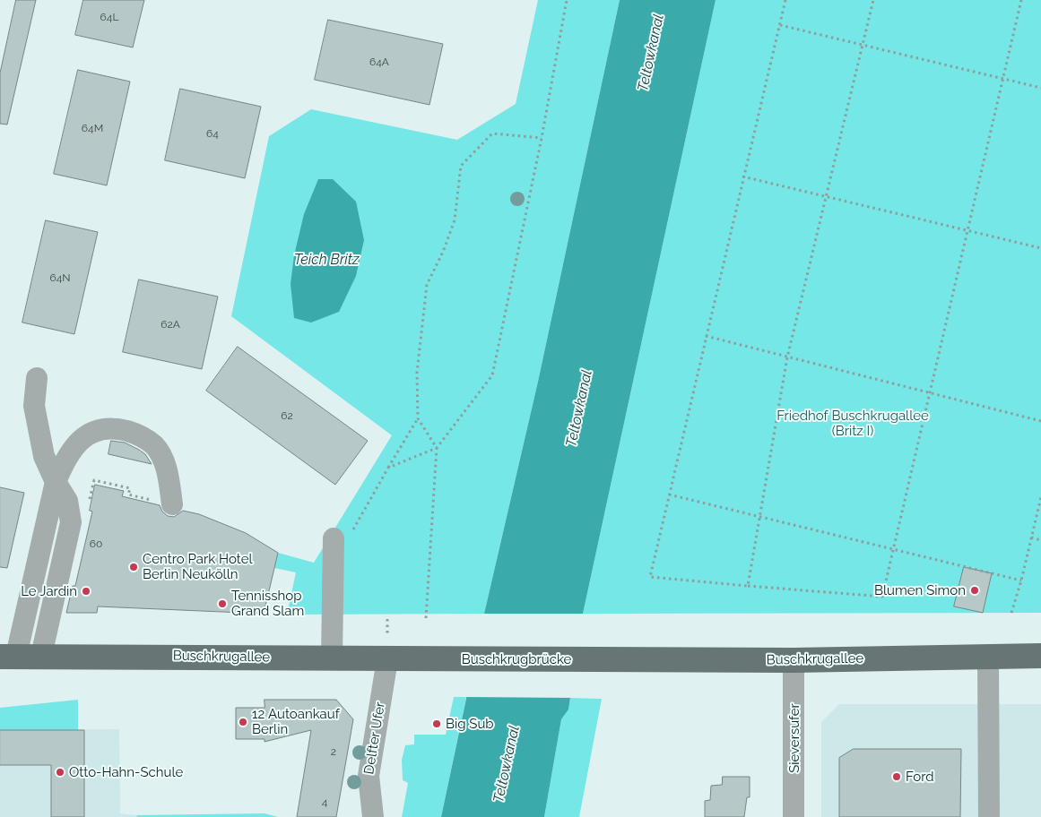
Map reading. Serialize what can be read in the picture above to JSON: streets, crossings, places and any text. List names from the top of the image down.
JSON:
{
  "streets": {
    "main road": ["Buschkrugallee", "Buschkrugbrücke"],
    "street": ["Delfter Ufer", "Sieversufer"]
  },
  "crossings": [
    ["Buschkrugallee", "Buschkrugbrücke"],
    ["Buschkrugallee", "Delfter Ufer"],
    ["Buschkrugallee", "Sieversufer"]
  ],
  "water": ["Teltowkanal", "Teich Britz"],
  "parks": ["Friedhof Buschkrugallee (Britz I)"],
  "places": [
    "Centro Park Hotel Berlin Neukölln",
    "Blumen Simon",
    "Le Jardin",
    "Tennisshop Grand Slam",
    "12 Autoankauf Berlin",
    "Big Sub",
    "Otto-Hahn-Schule",
    "Ford"
  ],
  "house_numbers": [
    "64L",
    "64A",
    "64M",
    "64",
    "64N",
    "62A",
    "62",
    "60",
    "2",
    "4"
  ]
}
